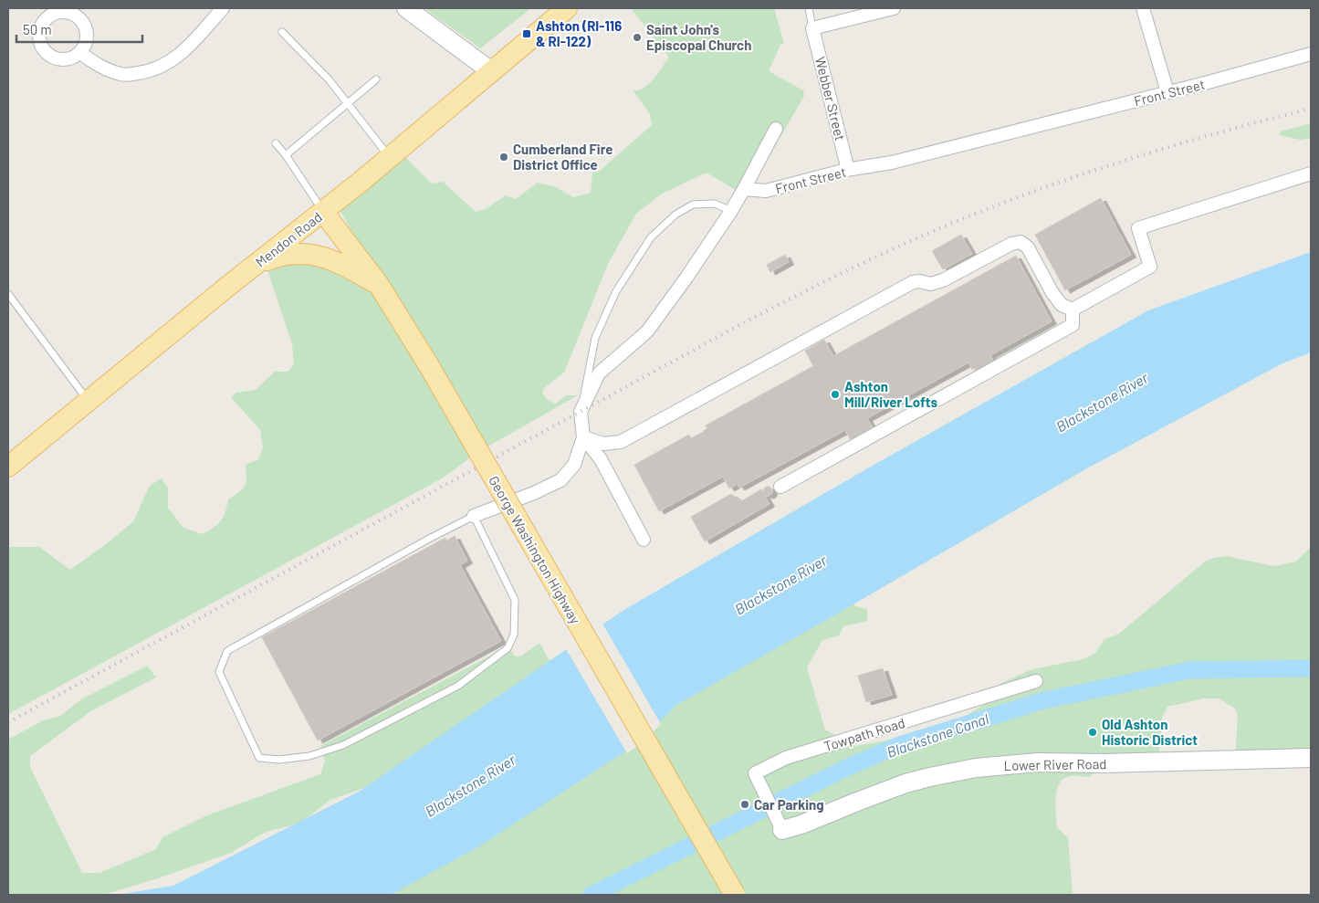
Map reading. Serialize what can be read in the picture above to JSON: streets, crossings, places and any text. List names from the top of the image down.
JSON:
{
  "streets": {
    "main road": ["Mendon Road", "George Washington Highway"],
    "street": [
      "Front Street",
      "Webber Street",
      "Towpath Road",
      "Lower River Road"
    ]
  },
  "crossings": [
    ["Front Street", "Webber Street"],
    ["Mendon Road", "George Washington Highway"],
    ["Towpath Road", "Lower River Road"]
  ],
  "water": ["Blackstone River", "Blackstone Canal"],
  "places": {
    "transit": ["Ashton (RI-116 & RI-122)"],
    "other": [
      "Saint John's Episcopal Church",
      "Cumberland Fire District Office",
      "Ashton Mill/River Lofts",
      "Old Ashton Historic District",
      "Car Parking"
    ]
  },
  "scale_bar": "50 m"
}
